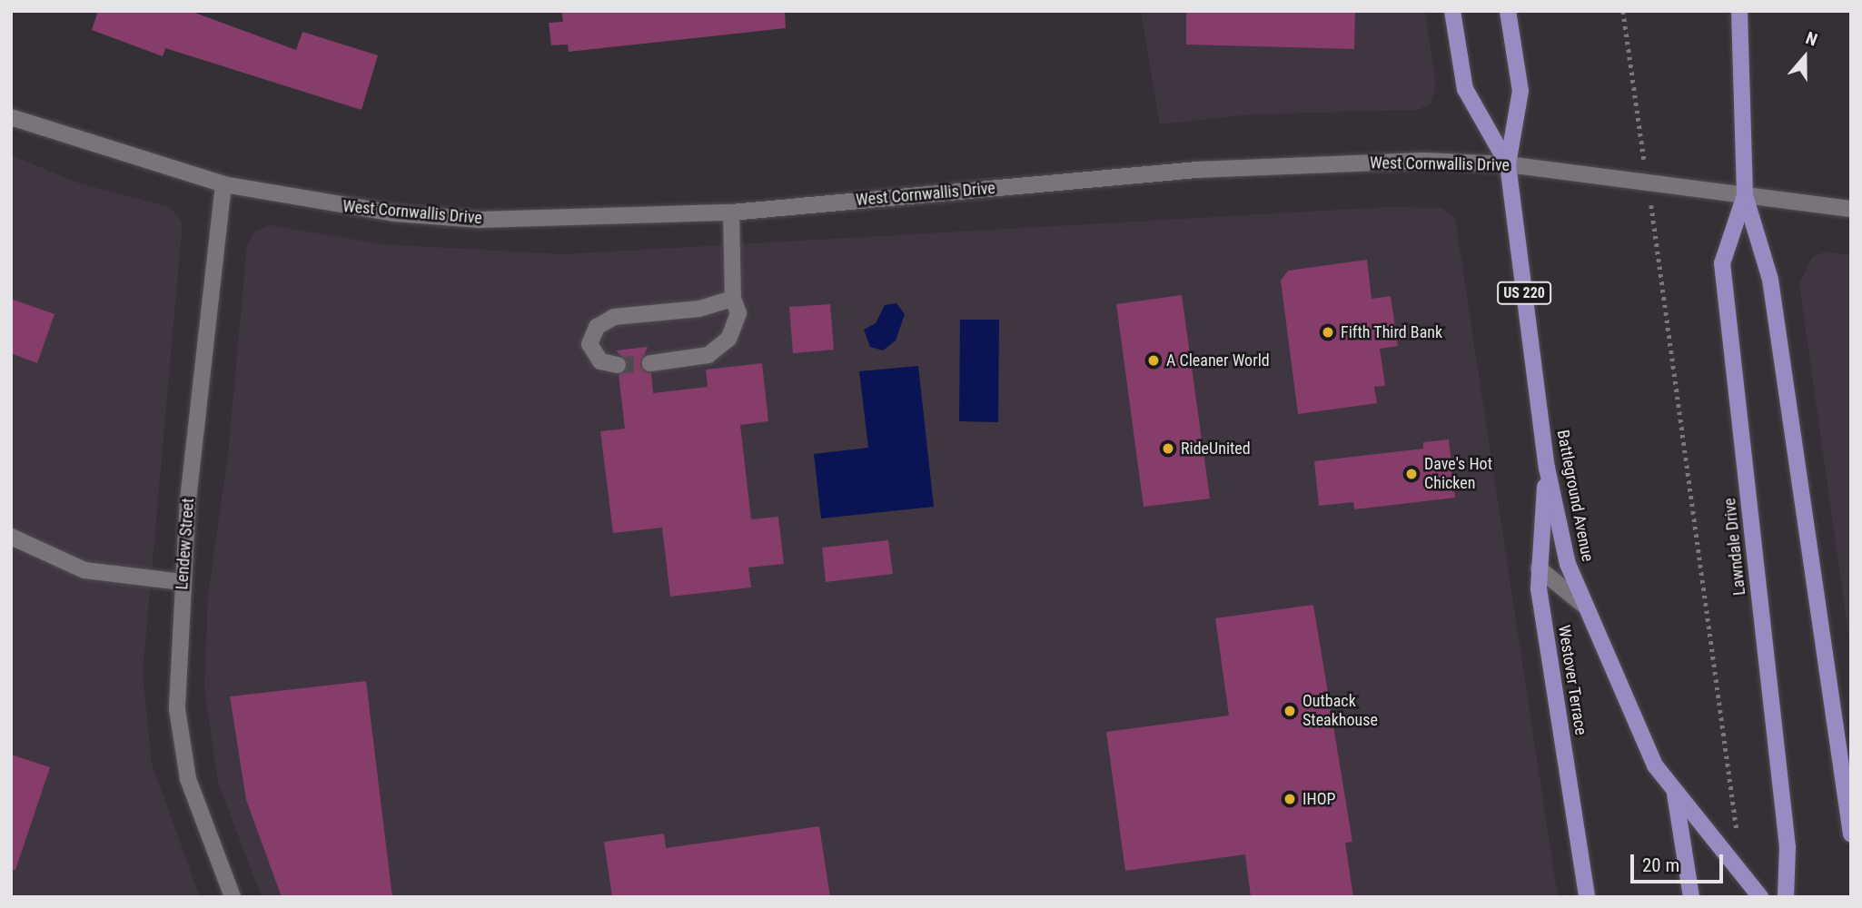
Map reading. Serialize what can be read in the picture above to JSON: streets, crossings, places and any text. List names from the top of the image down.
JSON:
{
  "streets": {
    "main road": [
      "US 220",
      "Battleground Avenue",
      "Lawndale Drive",
      "Westover Terrace"
    ],
    "street": ["West Cornwallis Drive", "Lendew Street"]
  },
  "crossings": [
    ["West Cornwallis Drive", "Battleground Avenue"],
    ["West Cornwallis Drive", "Lendew Street"],
    ["West Cornwallis Drive", "Lawndale Drive"],
    ["Battleground Avenue", "Westover Terrace"]
  ],
  "places": [
    "Fifth Third Bank",
    "A Cleaner World",
    "RideUnited",
    "Dave's Hot Chicken",
    "Outback Steakhouse",
    "IHOP"
  ],
  "scale_bar": "20 m",
  "north": "top"
}
